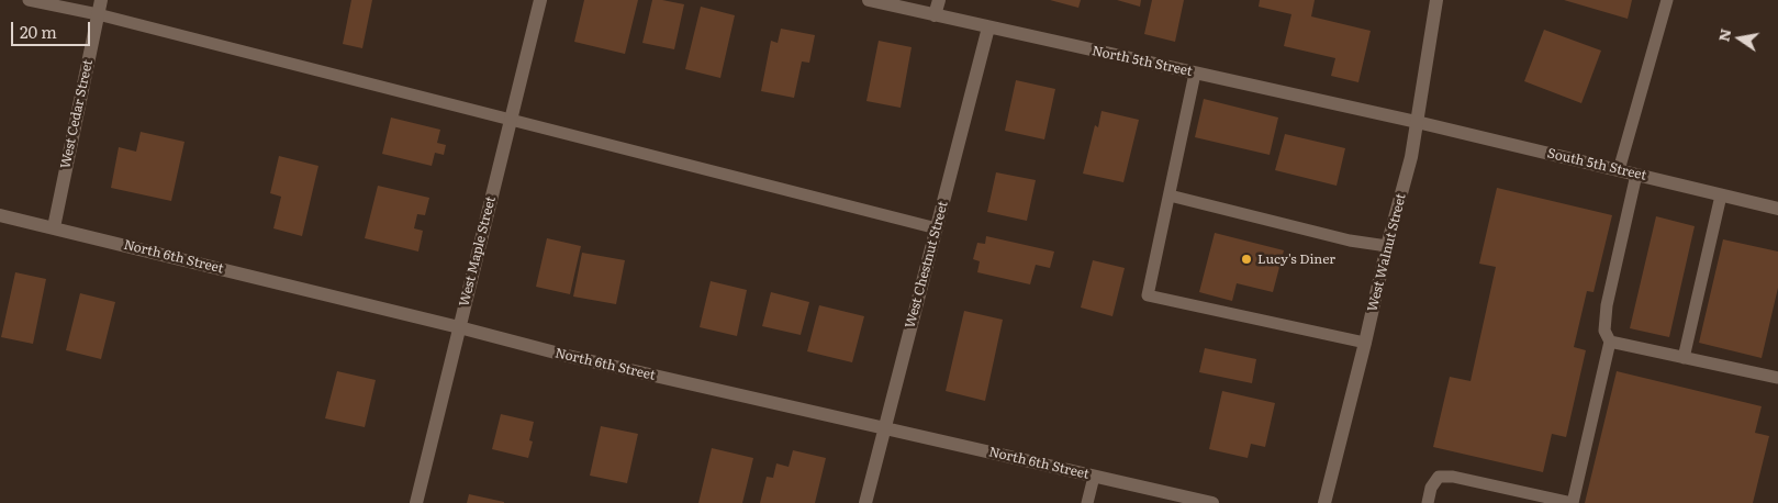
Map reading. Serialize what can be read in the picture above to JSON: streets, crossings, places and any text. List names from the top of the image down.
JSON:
{
  "streets": {
    "street": [
      "North 5th Street",
      "West Cedar Street",
      "South 5th Street",
      "West Maple Street",
      "West Walnut Street",
      "North 6th Street",
      "West Chestnut Street"
    ]
  },
  "crossings": [
    ["North 5th Street", "South 5th Street"],
    ["North 5th Street", "West Walnut Street"],
    ["North 5th Street", "West Chestnut Street"],
    ["West Cedar Street", "North 6th Street"],
    ["South 5th Street", "West Walnut Street"],
    ["West Maple Street", "North 6th Street"],
    ["North 6th Street", "West Chestnut Street"]
  ],
  "places": ["Lucy's Diner"],
  "scale_bar": "20 m",
  "north": "left"
}
